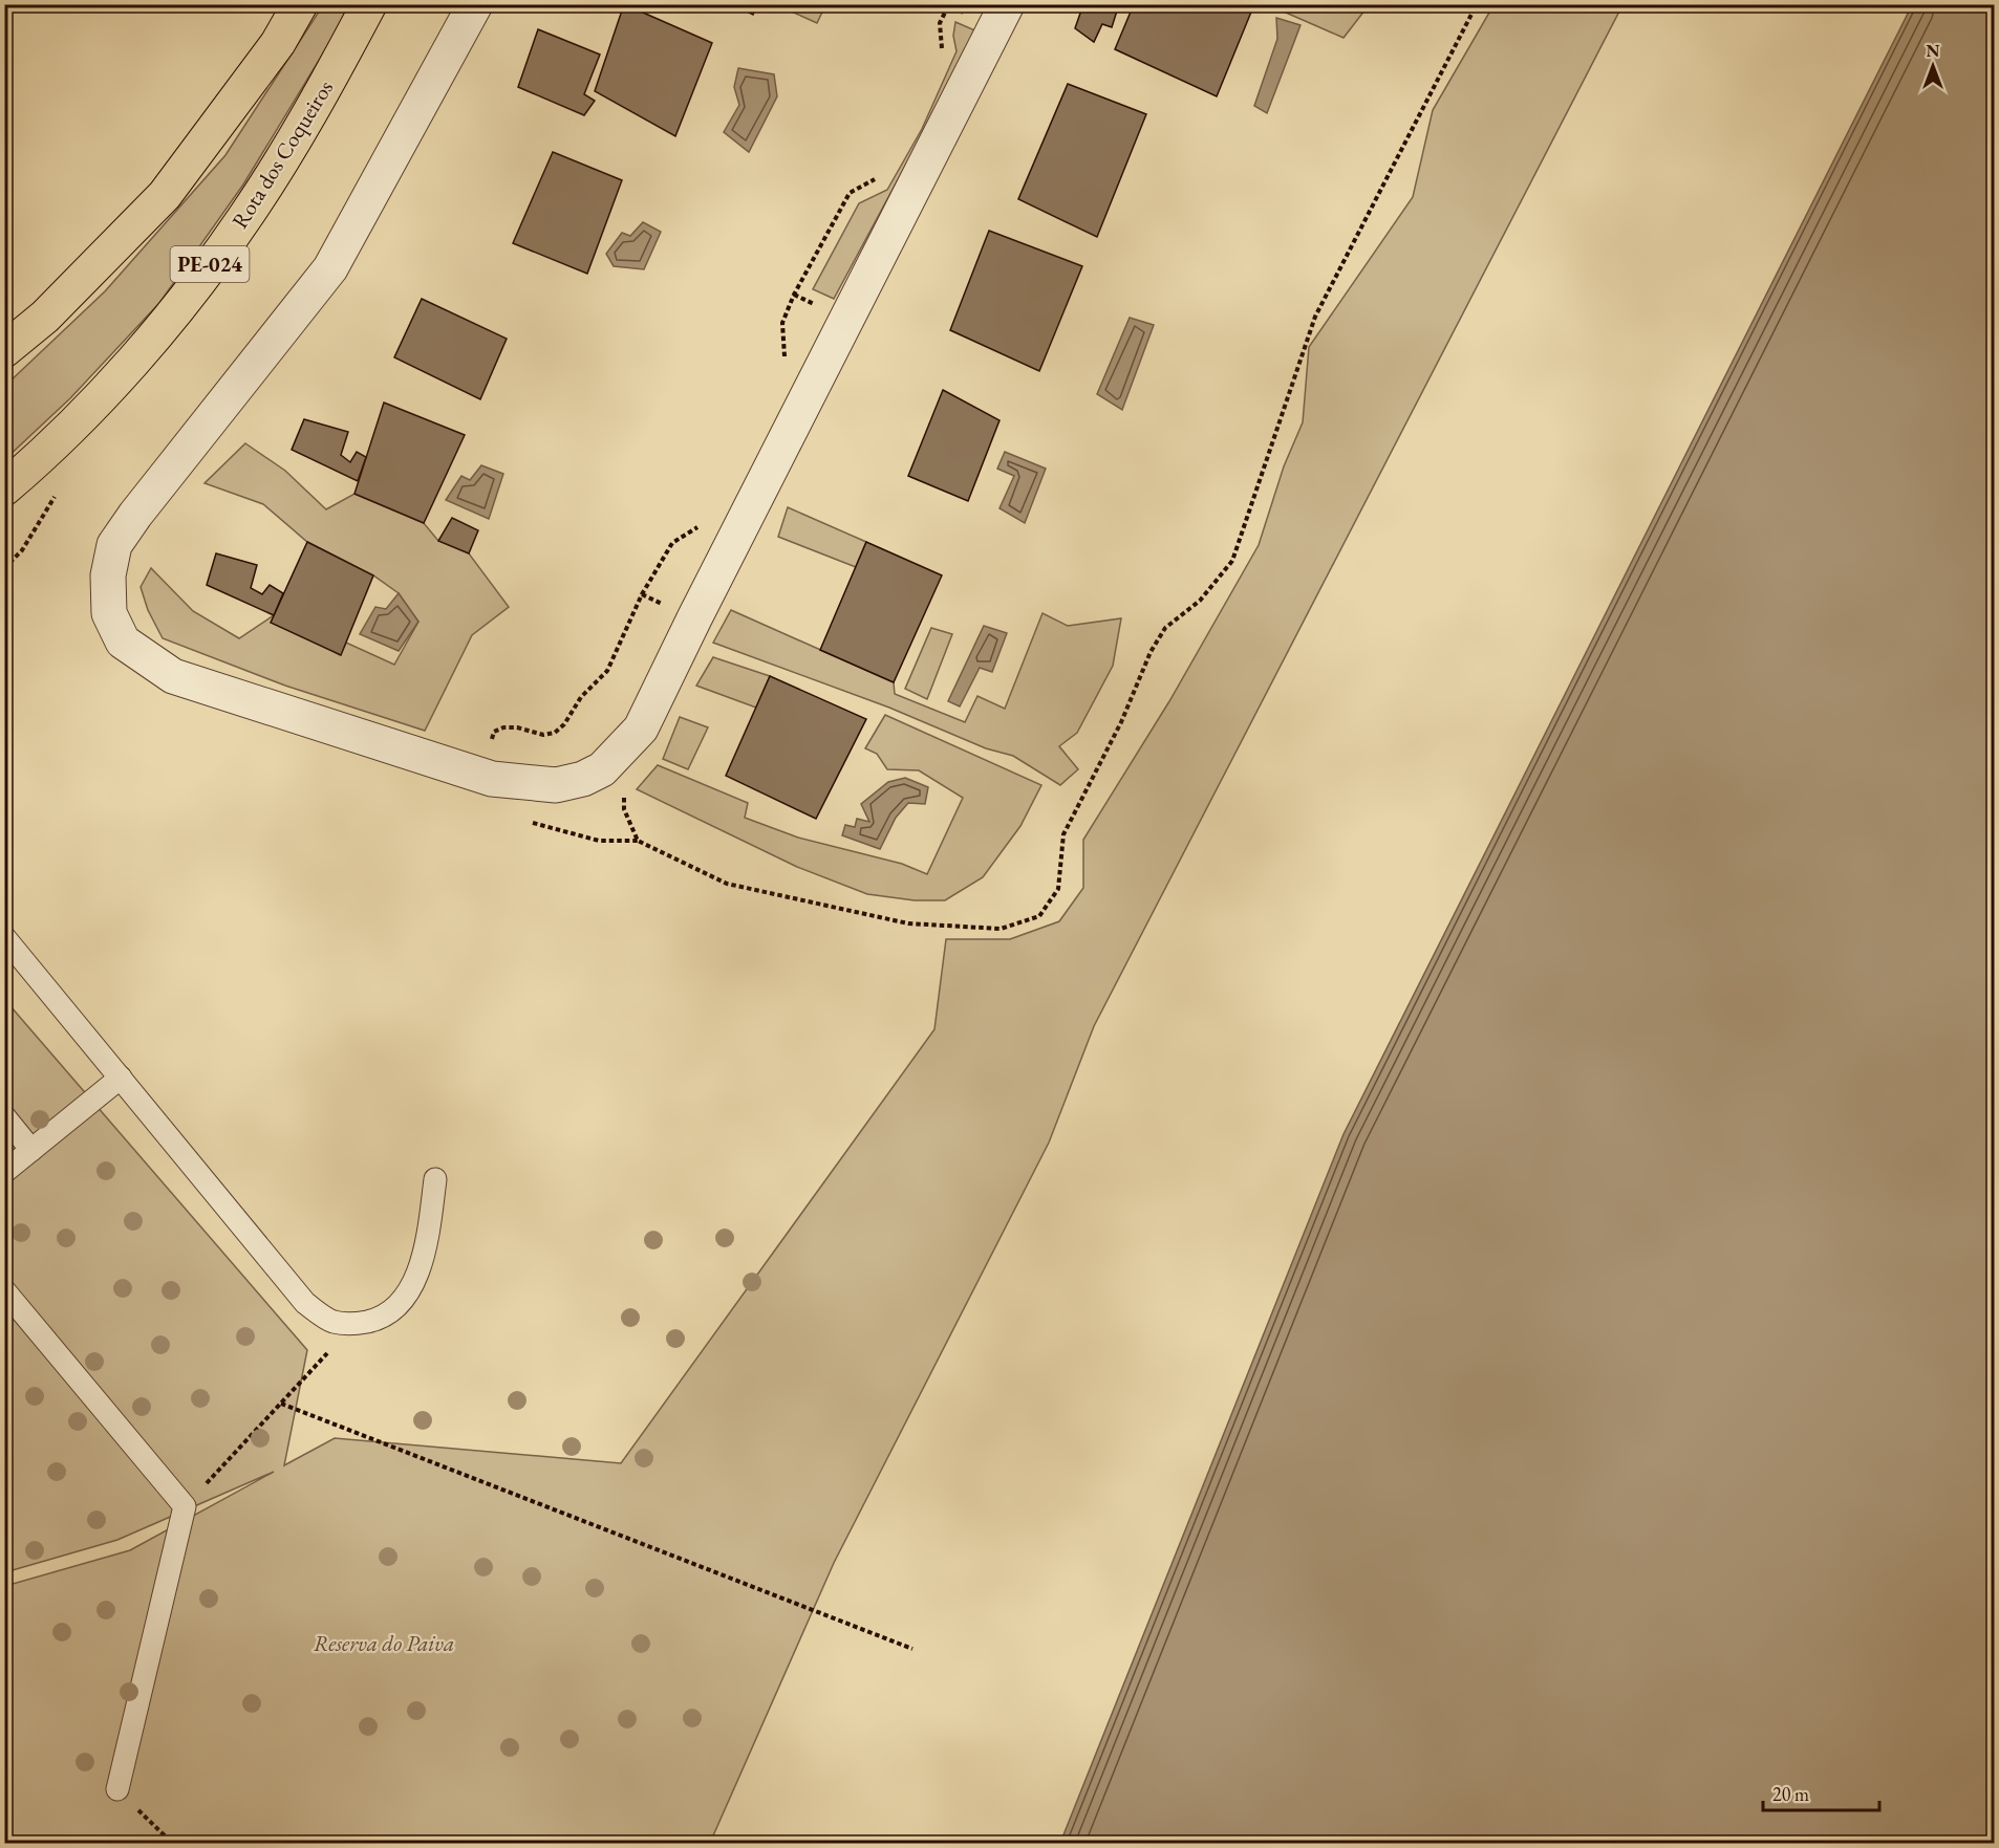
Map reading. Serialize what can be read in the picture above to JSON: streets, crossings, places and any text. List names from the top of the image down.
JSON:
{
  "streets": {
    "main road": ["Rota dos Coqueiros", "PE-024"]
  },
  "parks": ["Reserva do Paiva"],
  "scale_bar": "20 m",
  "north": "top"
}
